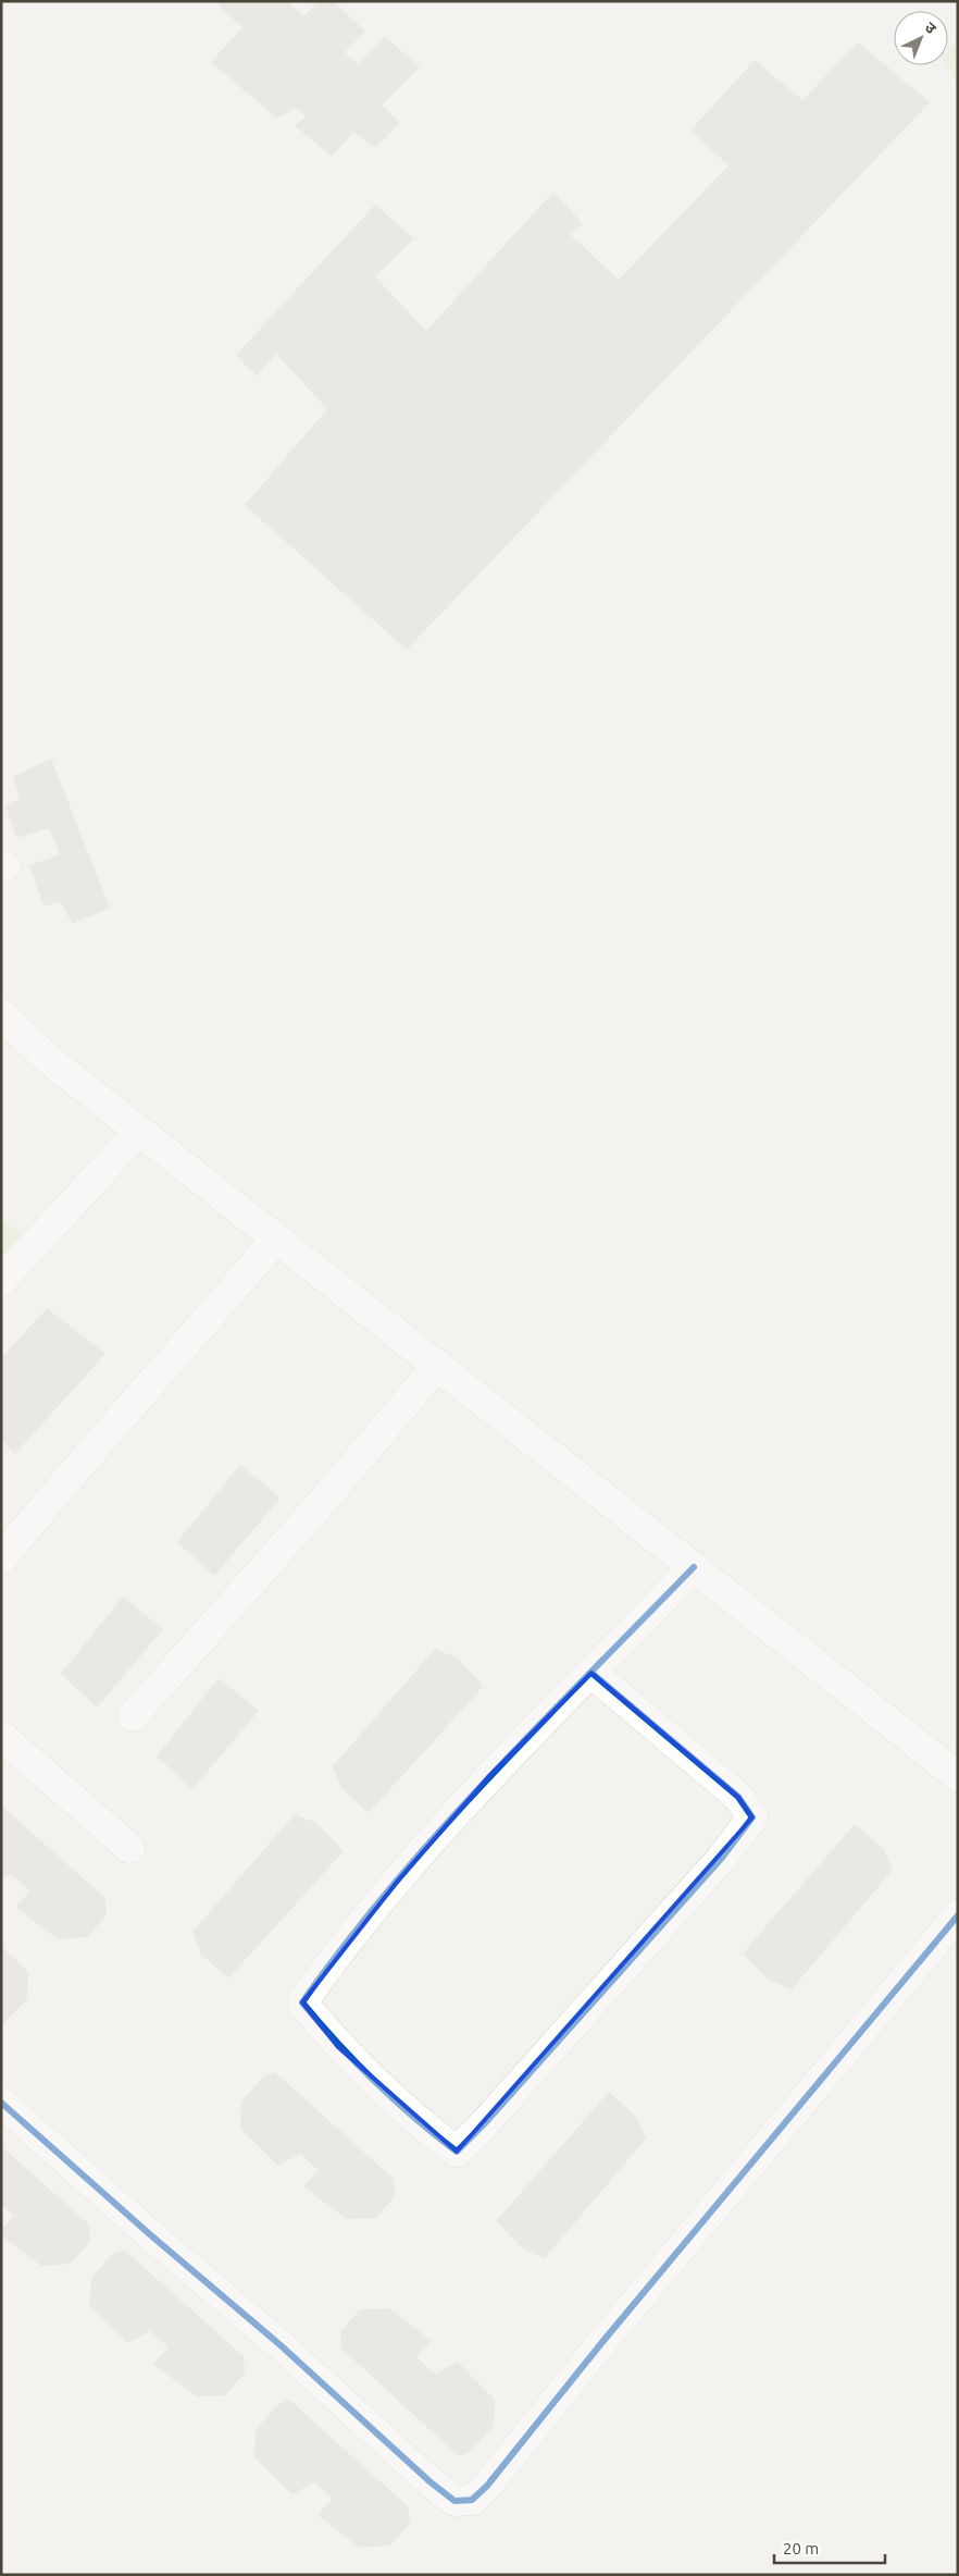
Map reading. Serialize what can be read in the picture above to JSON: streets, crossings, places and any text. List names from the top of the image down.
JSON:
{
  "scale_bar": "20 m",
  "north": "top right"
}
